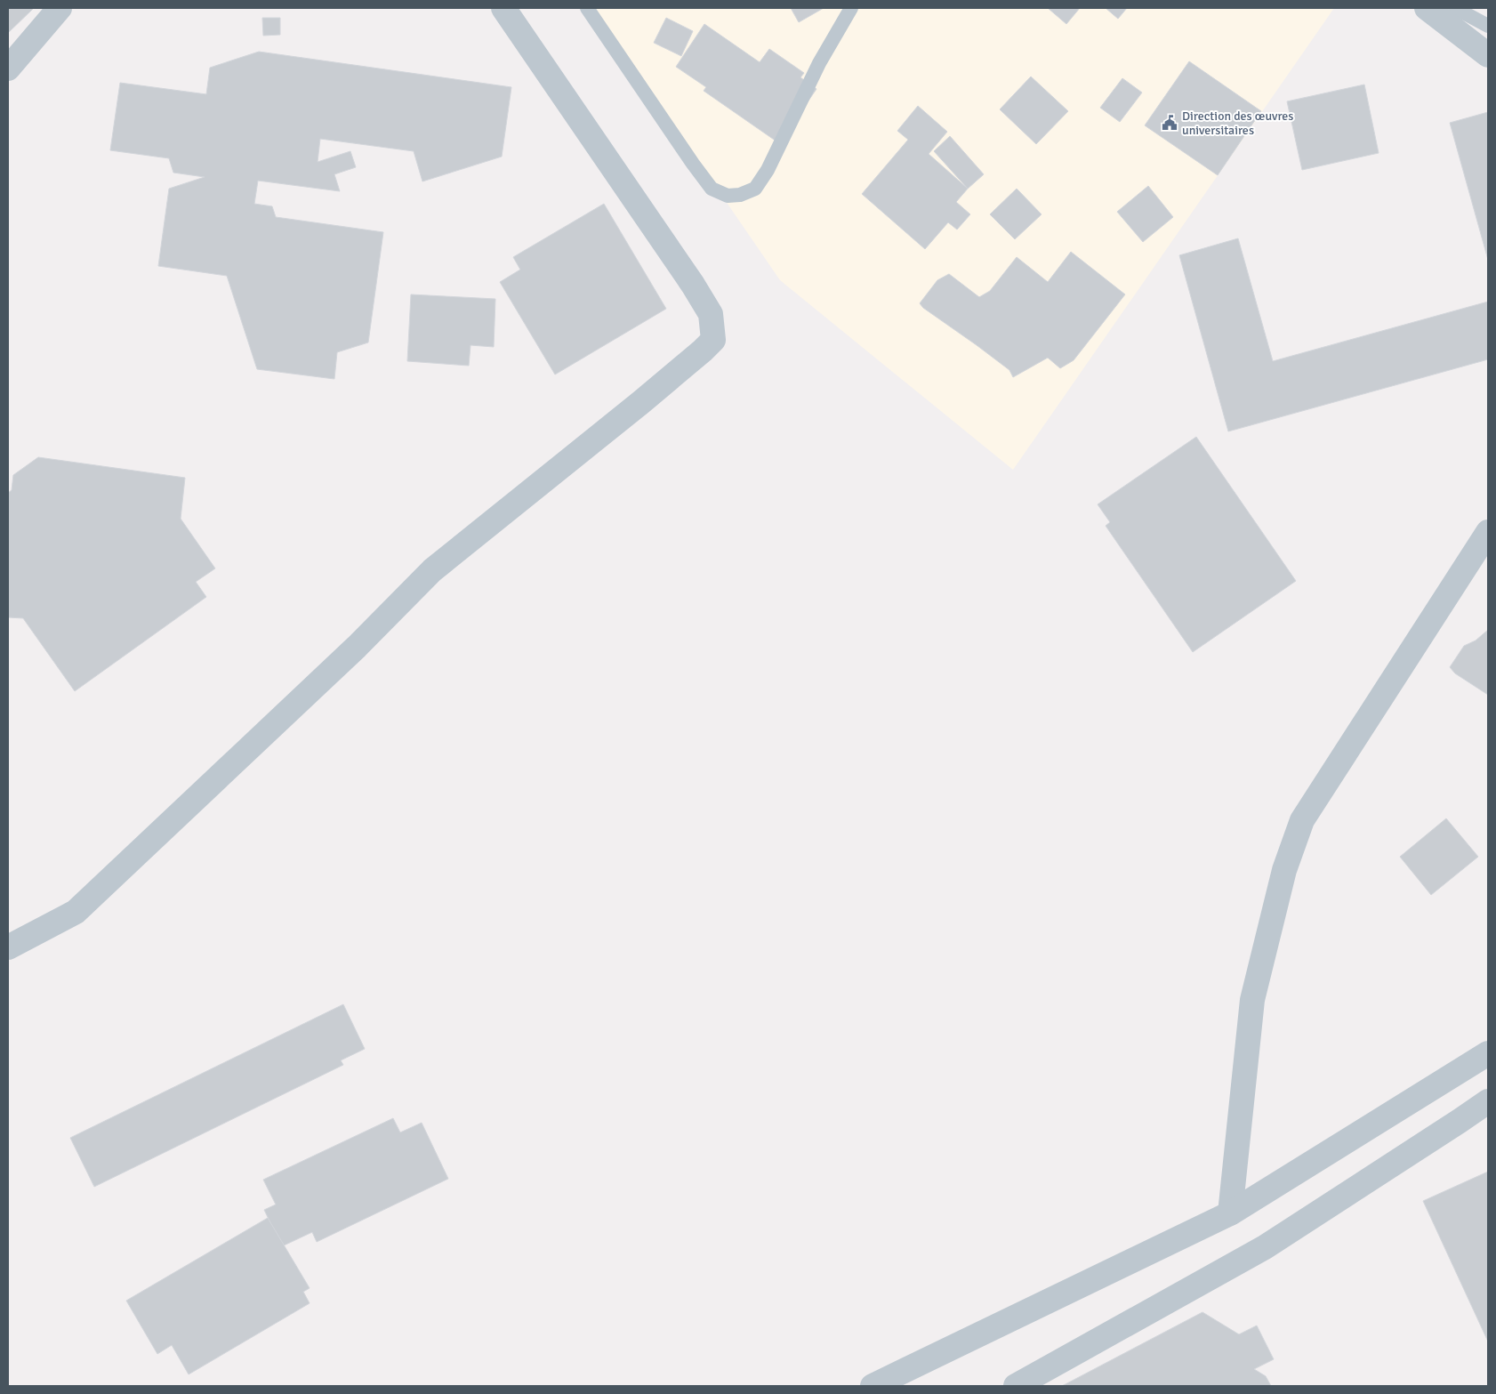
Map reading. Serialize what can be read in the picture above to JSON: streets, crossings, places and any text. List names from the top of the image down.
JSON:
{
  "places": {
    "public building": ["Direction des œuvres universitaires"]
  }
}
